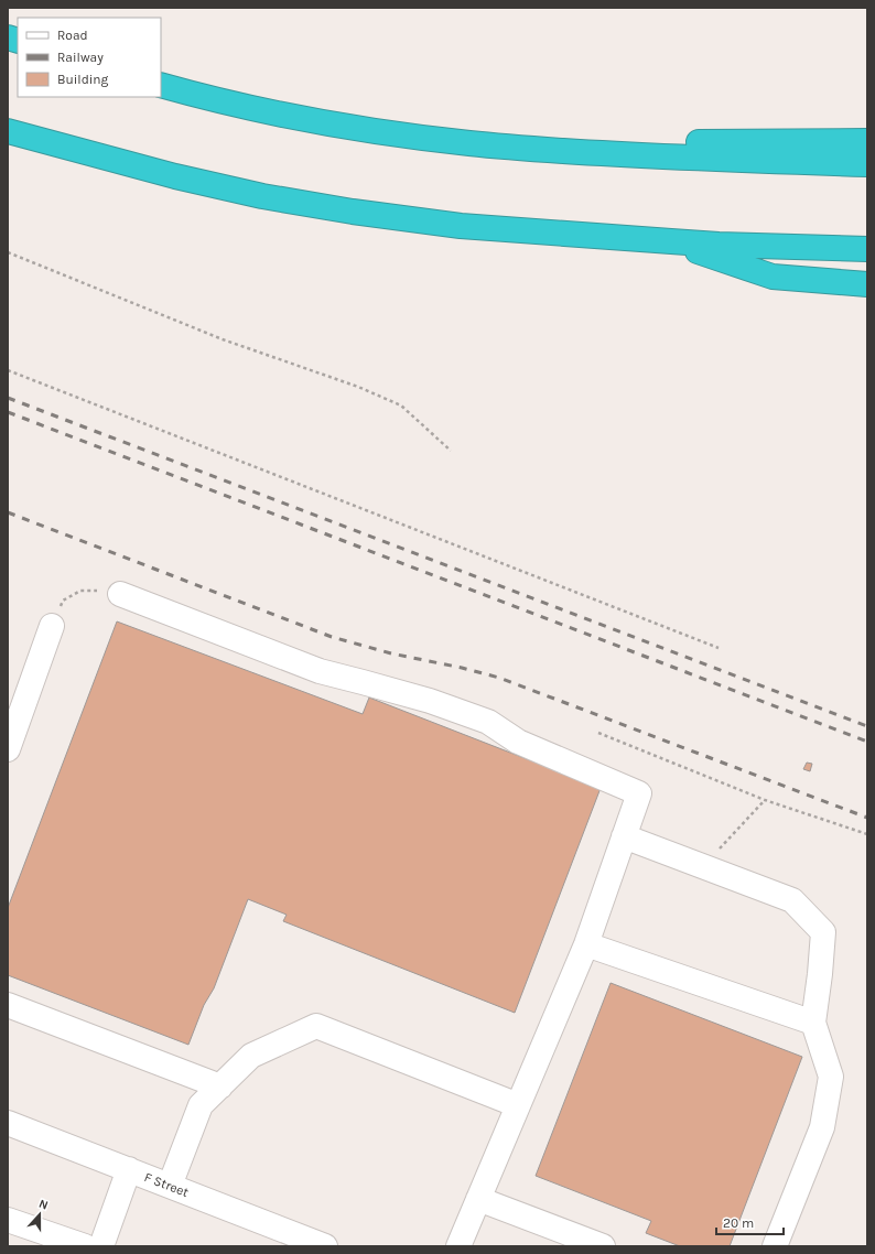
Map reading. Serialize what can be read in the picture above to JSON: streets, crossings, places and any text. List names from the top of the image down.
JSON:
{
  "streets": {
    "street": ["F Street"]
  },
  "legend": ["Road", "Railway", "Building"],
  "scale_bar": "20 m",
  "north": "top"
}
